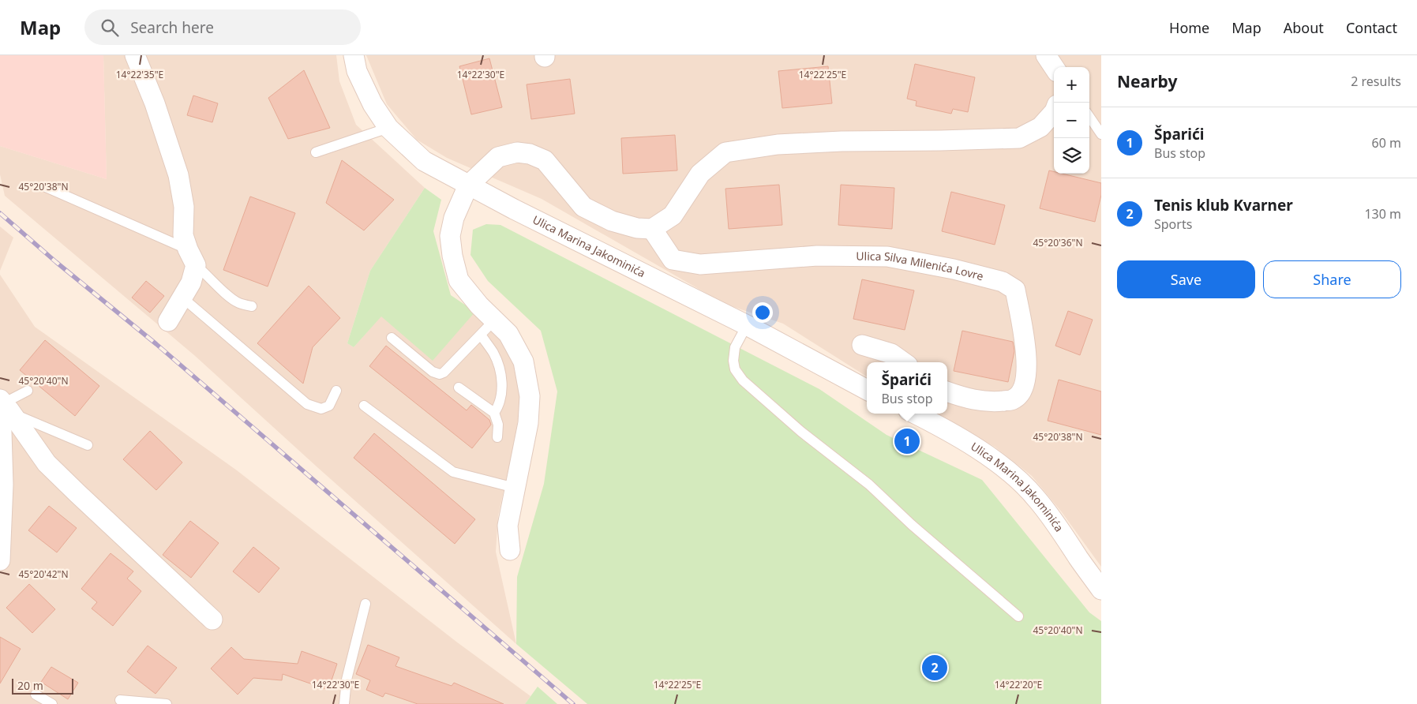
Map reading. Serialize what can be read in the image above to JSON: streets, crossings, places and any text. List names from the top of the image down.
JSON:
{
  "streets": {
    "street": ["Ulica Marina Jakominića", "Ulica Silva Milenića Lovre"]
  },
  "scale_bar": "20 m",
  "page": {
    "header": "Map",
    "search": "Search here",
    "nav": [
      "Home",
      "Map",
      "About",
      "Contact"
    ],
    "heading": ["Nearby", "2 results"],
    "map_buttons": ["+", "−"],
    "list": [
      {
        "mark": "1",
        "name": "Šparići",
        "note": "Bus stop",
        "value": "60 m"
      },
      {
        "mark": "2",
        "name": "Tenis klub Kvarner",
        "note": "Sports",
        "value": "130 m"
      }
    ],
    "buttons": ["Save", "Share"],
    "popup": ["Šparići", "Bus stop"],
    "pins": ["1", "2"],
    "scale": "20 m"
  },
  "coordinates": [
    "14°22'35\"E",
    "14°22'30\"E",
    "14°22'25\"E",
    "45°20'38\"N",
    "45°20'36\"N",
    "45°20'40\"N",
    "45°20'42\"N",
    "14°22'20\"E"
  ]
}
